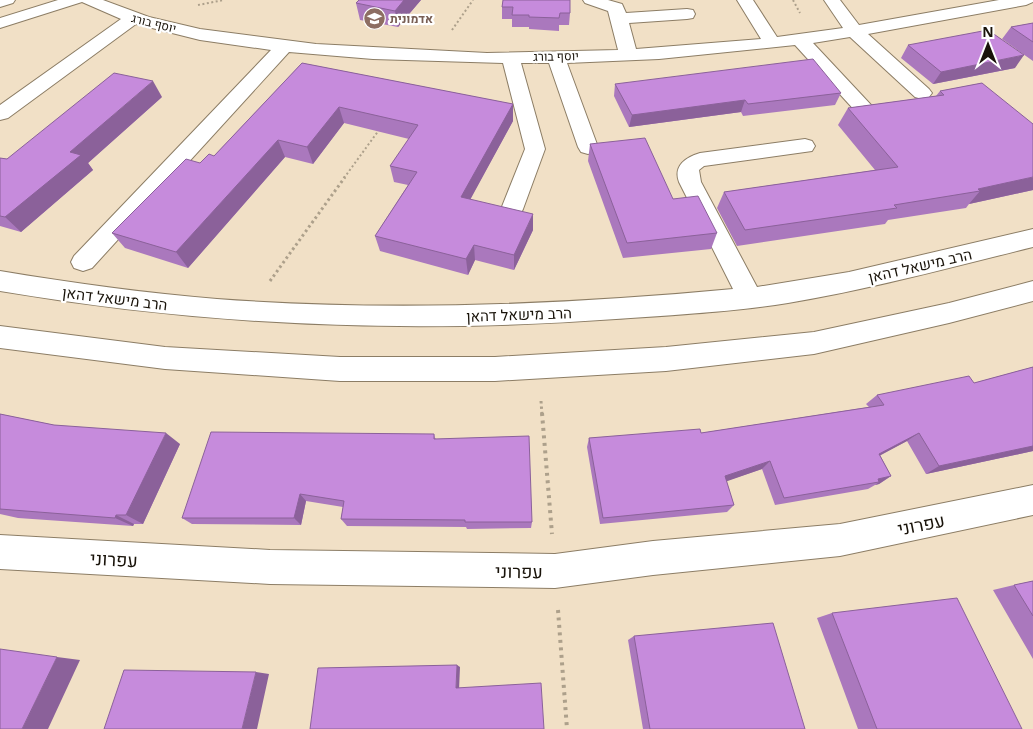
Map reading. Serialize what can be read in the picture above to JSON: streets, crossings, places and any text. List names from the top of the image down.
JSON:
{
  "streets": {
    "street": ["יוסף בורג", "הרב מישאל דהאן", "עפרוני"]
  },
  "places": {
    "school or university": ["אדמונית"]
  },
  "north": "top"
}
